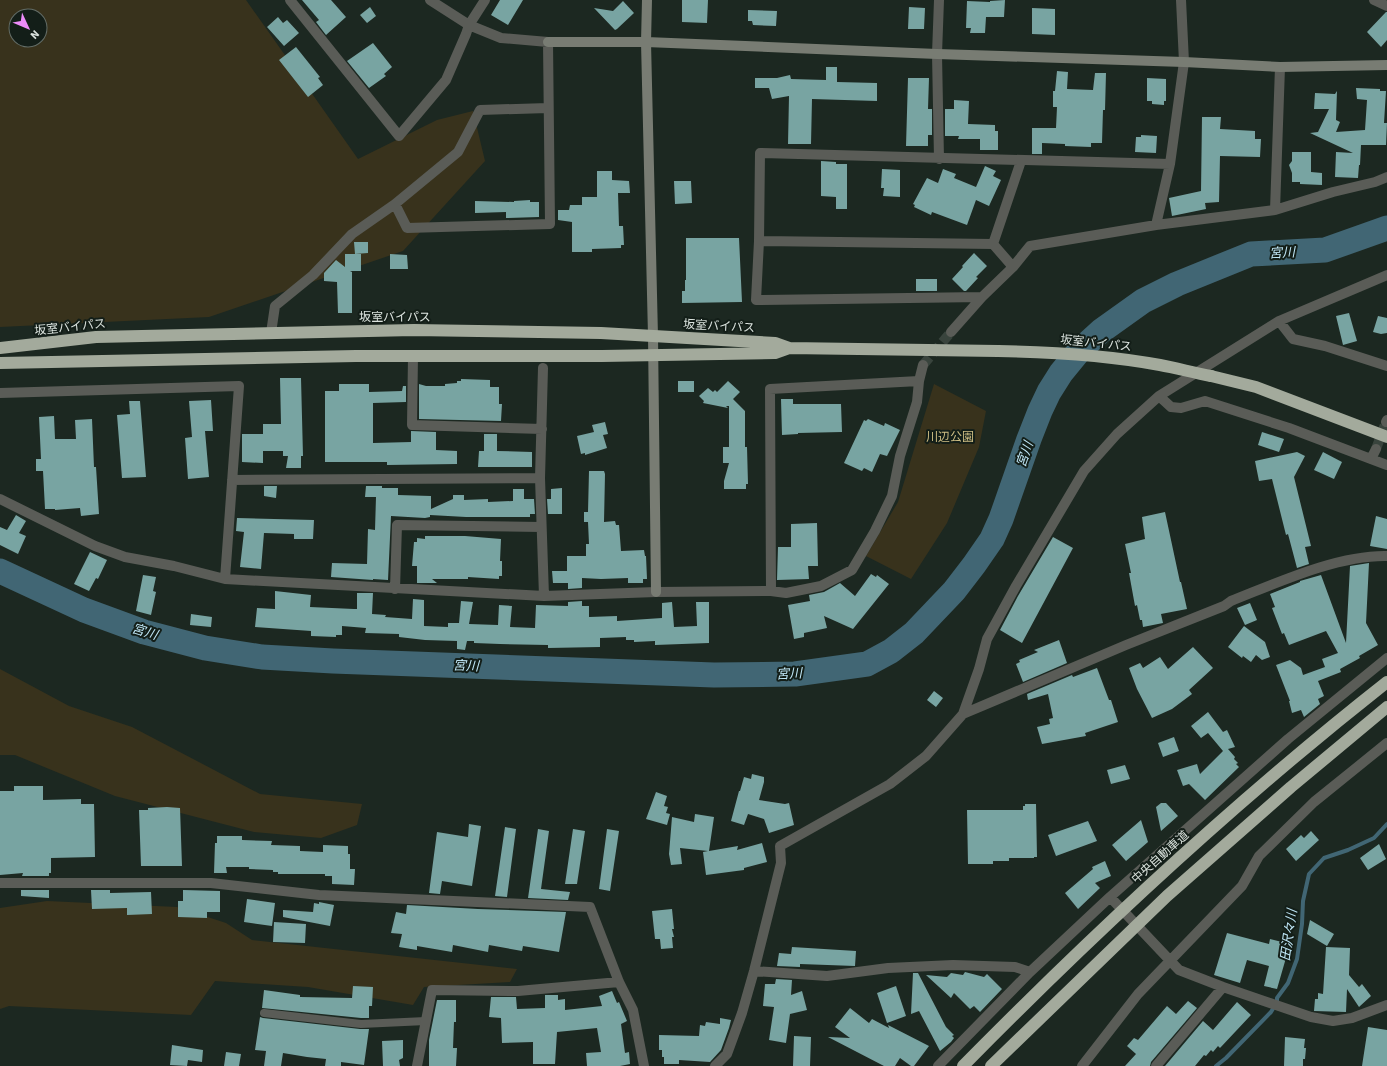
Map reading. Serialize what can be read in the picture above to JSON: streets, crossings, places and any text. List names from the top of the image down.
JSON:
{
  "streets": {
    "highway": ["坂室バイパス", "中央自動車道"]
  },
  "water": ["宮川", "田沢々川"],
  "parks": ["川辺公園"],
  "north": "bottom right"
}
